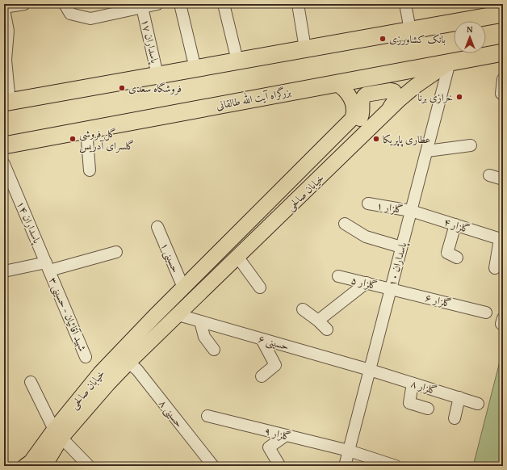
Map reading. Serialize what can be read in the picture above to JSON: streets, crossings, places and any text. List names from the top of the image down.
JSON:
{
  "streets": {
    "highway": ["بزرگراه آیت الله طالقانی"],
    "main road": ["خیابان صالحی", "خيابان صالحی"],
    "street": [
      "پاسداران ۱۷",
      "گلزار ۱",
      "پاسداران ۱۴",
      "گلزار ۴",
      "حسینی ۱",
      "پاسداران ١٠",
      "گلزار ۵",
      "گلزار ۶",
      "شهید آقائیان - حسینی ۳",
      "حسینی ۶",
      "گلزار ۸",
      "حسینی ۸",
      "گلزار ٩"
    ]
  },
  "crossings": [
    ["بزرگراه آیت الله طالقانی", "خیابان صالحی"],
    ["بزرگراه آیت الله طالقانی", "پاسداران ١٠"],
    ["خیابان صالحی", "حسینی ۱"],
    ["خیابان صالحی", "پاسداران ١٠"],
    ["خیابان صالحی", "حسینی ۶"],
    ["خیابان صالحی", "خيابان صالحی"],
    ["گلزار ۱", "گلزار ۴"],
    ["گلزار ۱", "پاسداران ١٠"],
    ["پاسداران ۱۴", "شهید آقائیان - حسینی ۳"],
    ["گلزار ۴", "پاسداران ١٠"],
    ["پاسداران ١٠", "گلزار ۵"],
    ["پاسداران ١٠", "گلزار ۶"],
    ["پاسداران ١٠", "حسینی ۶"],
    ["پاسداران ١٠", "گلزار ۸"],
    ["پاسداران ١٠", "گلزار ٩"],
    ["گلزار ۵", "گلزار ۶"],
    ["حسینی ۶", "گلزار ۸"],
    ["خيابان صالحی", "حسینی ۸"]
  ],
  "places": [
    "بانک کشاورزی",
    "فروشگاه سعدی",
    "خرازی برنا",
    "گل فروشی گلسرای آدریس",
    "عطاری پاپریکا"
  ],
  "north": "top"
}
